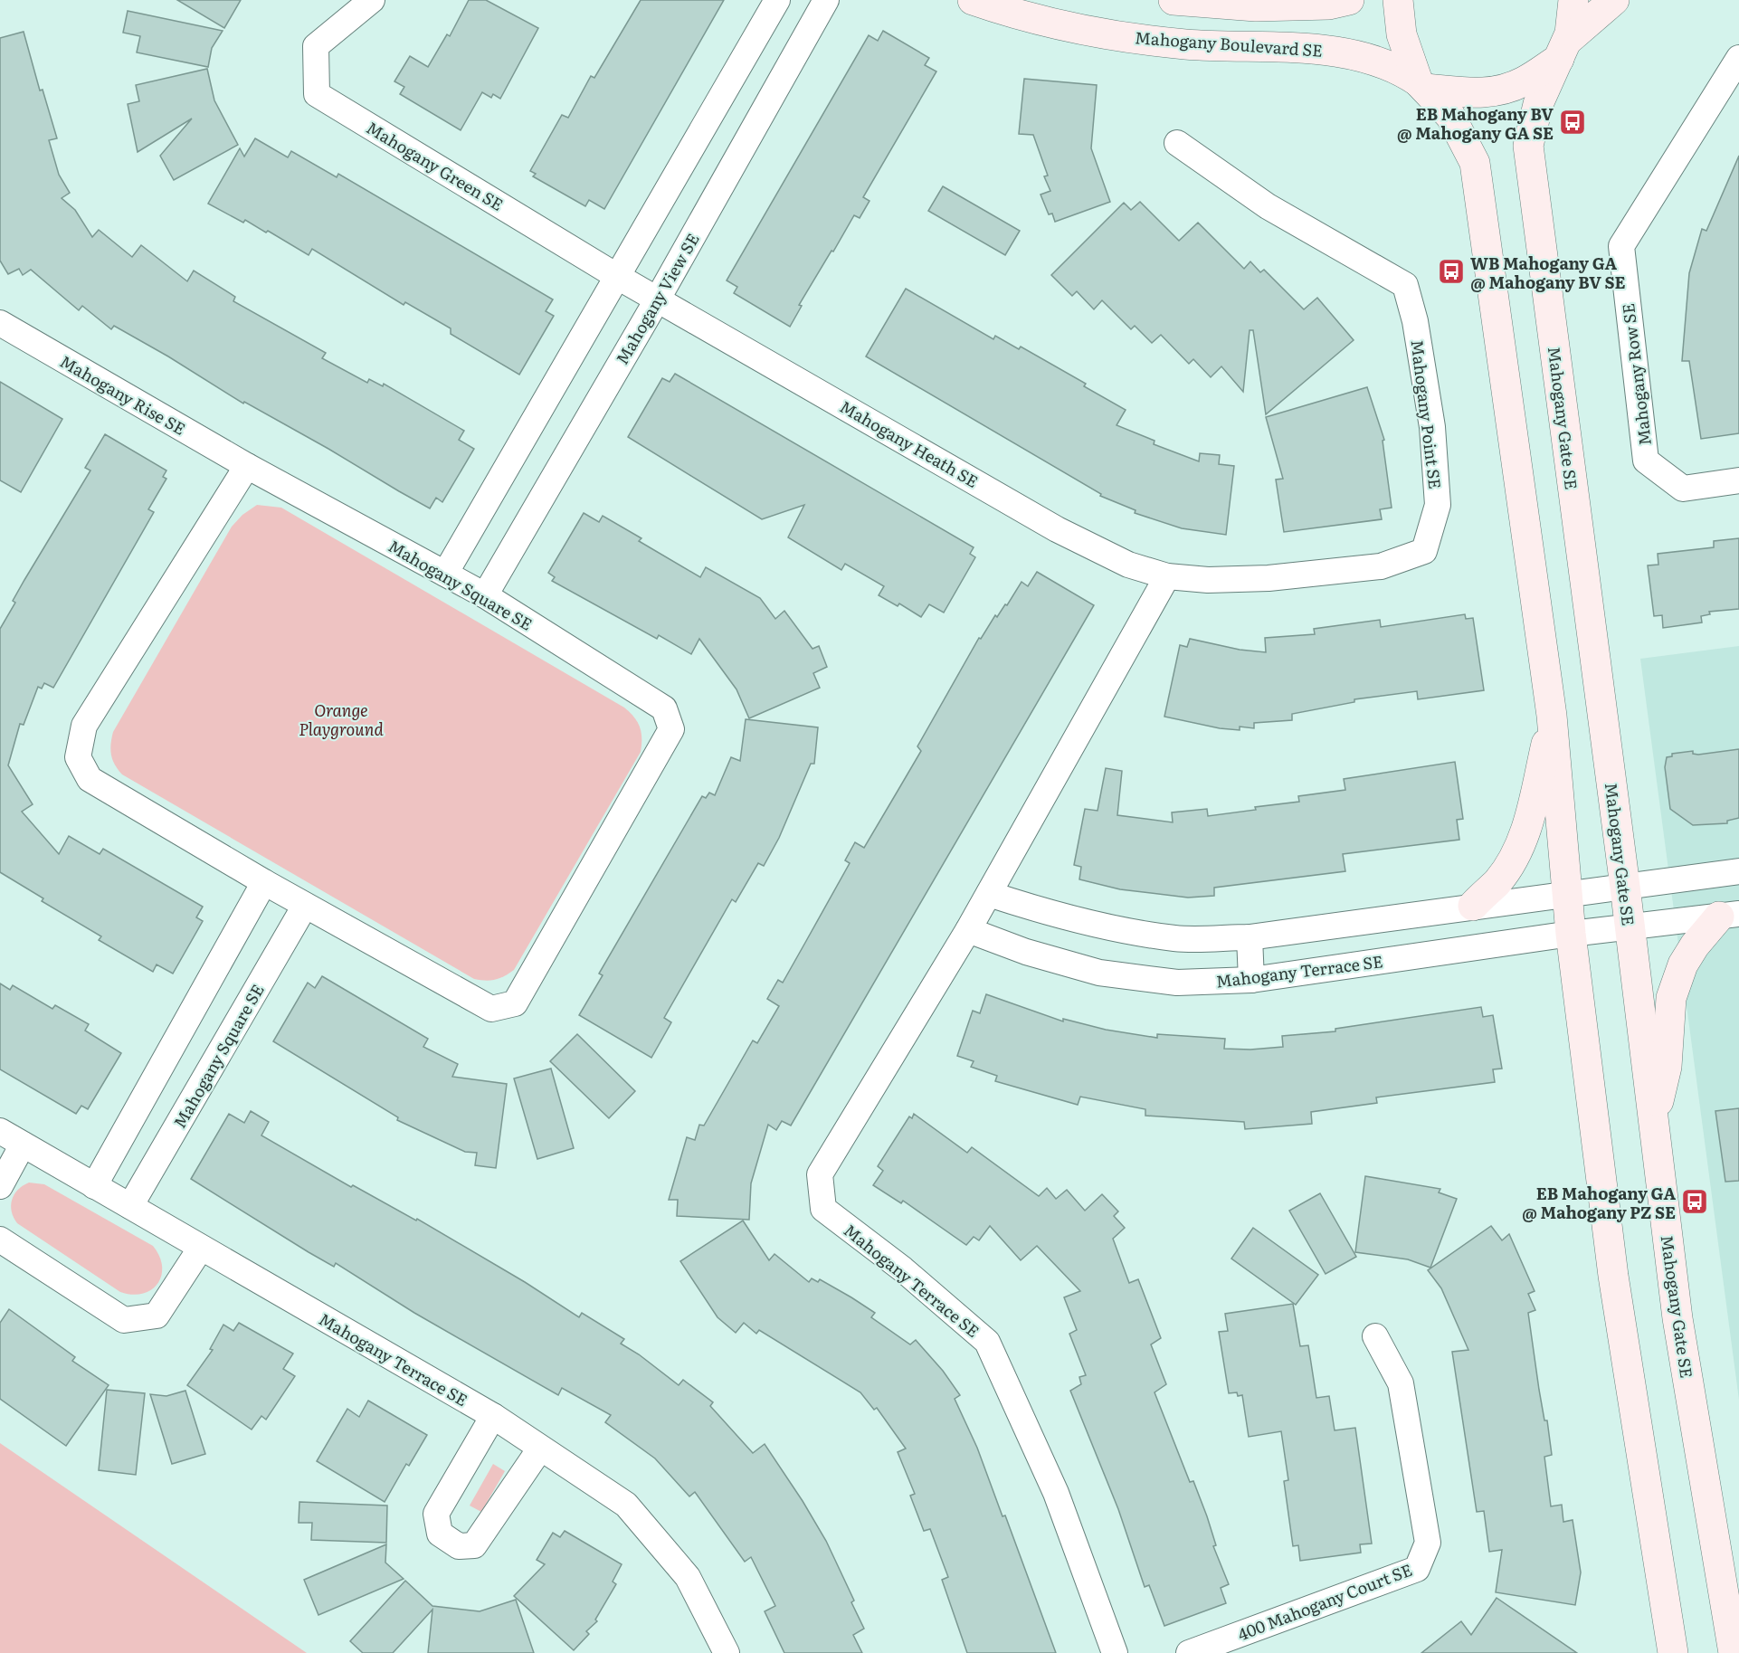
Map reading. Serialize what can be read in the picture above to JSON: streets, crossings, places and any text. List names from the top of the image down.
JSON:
{
  "streets": {
    "street": [
      "Mahogany Boulevard SE",
      "Mahogany Green SE",
      "Mahogany View SE",
      "Mahogany Row SE",
      "Mahogany Rise SE",
      "Mahogany Point SE",
      "Mahogany Gate SE",
      "Mahogany Heath SE",
      "Mahogany Square SE",
      "Mahogany Terrace SE",
      "400 Mahogany Court SE"
    ]
  },
  "crossings": [
    ["Mahogany Green SE", "Mahogany View SE"],
    ["Mahogany Green SE", "Mahogany Heath SE"],
    ["Mahogany View SE", "Mahogany Heath SE"],
    ["Mahogany View SE", "Mahogany Square SE"],
    ["Mahogany Rise SE", "Mahogany Square SE"],
    ["Mahogany Point SE", "Mahogany Heath SE"],
    ["Mahogany Point SE", "Mahogany Terrace SE"],
    ["Mahogany Gate SE", "Mahogany Terrace SE"],
    ["Mahogany Heath SE", "Mahogany Terrace SE"],
    ["Mahogany Square SE", "Mahogany Terrace SE"]
  ],
  "parks": ["Orange Playground"],
  "places": {
    "bus stop": ["EB Mahogany BV @ Mahogany GA SE", "WB Mahogany GA @ Mahogany BV SE", "EB Mahogany GA @ Mahogany PZ SE"]
  }
}
